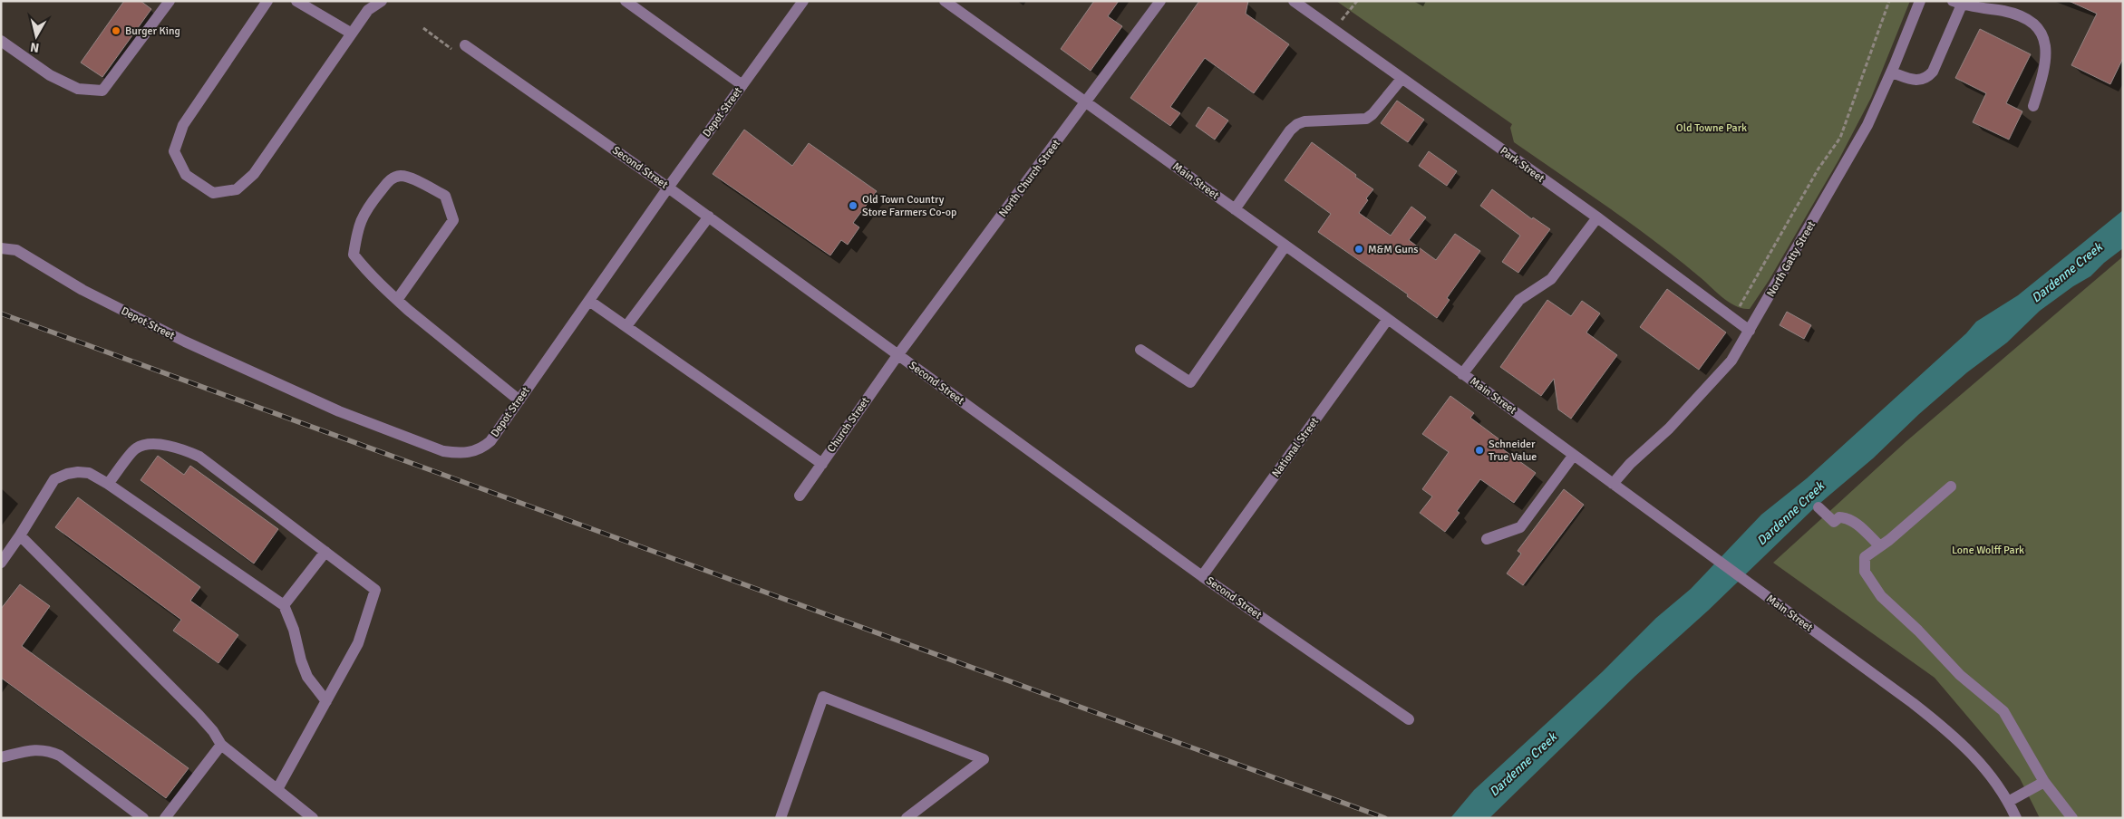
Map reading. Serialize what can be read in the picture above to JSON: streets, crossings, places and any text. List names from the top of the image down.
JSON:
{
  "streets": {
    "street": [
      "Depot Street",
      "Park Street",
      "Second Street",
      "North Church Street",
      "Main Street",
      "North Gatty Street",
      "Church Street",
      "National Street"
    ]
  },
  "crossings": [
    ["Depot Street", "Second Street"],
    ["Park Street", "North Gatty Street"],
    ["Second Street", "North Church Street"],
    ["Second Street", "Church Street"],
    ["Second Street", "National Street"],
    ["North Church Street", "Main Street"],
    ["North Church Street", "Church Street"],
    ["Main Street", "North Gatty Street"],
    ["Main Street", "National Street"]
  ],
  "water": ["Dardenne Creek"],
  "parks": ["Old Towne Park", "Lone Wolff Park"],
  "places": [
    "Burger King",
    "Old Town Country Store Farmers Co-op",
    "M&M Guns",
    "Schneider True Value"
  ],
  "north": "bottom"
}
